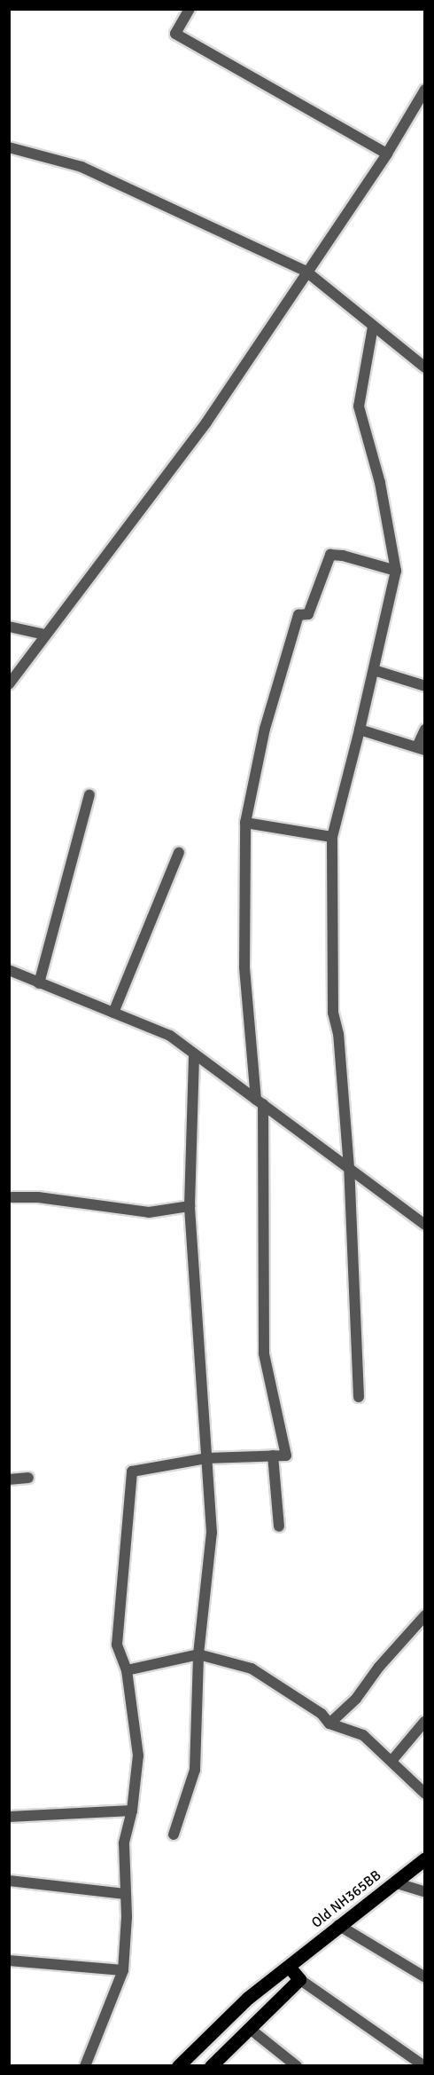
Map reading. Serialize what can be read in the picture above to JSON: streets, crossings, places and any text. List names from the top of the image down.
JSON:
{
  "streets": {
    "main road": ["Old NH365BB"]
  }
}
